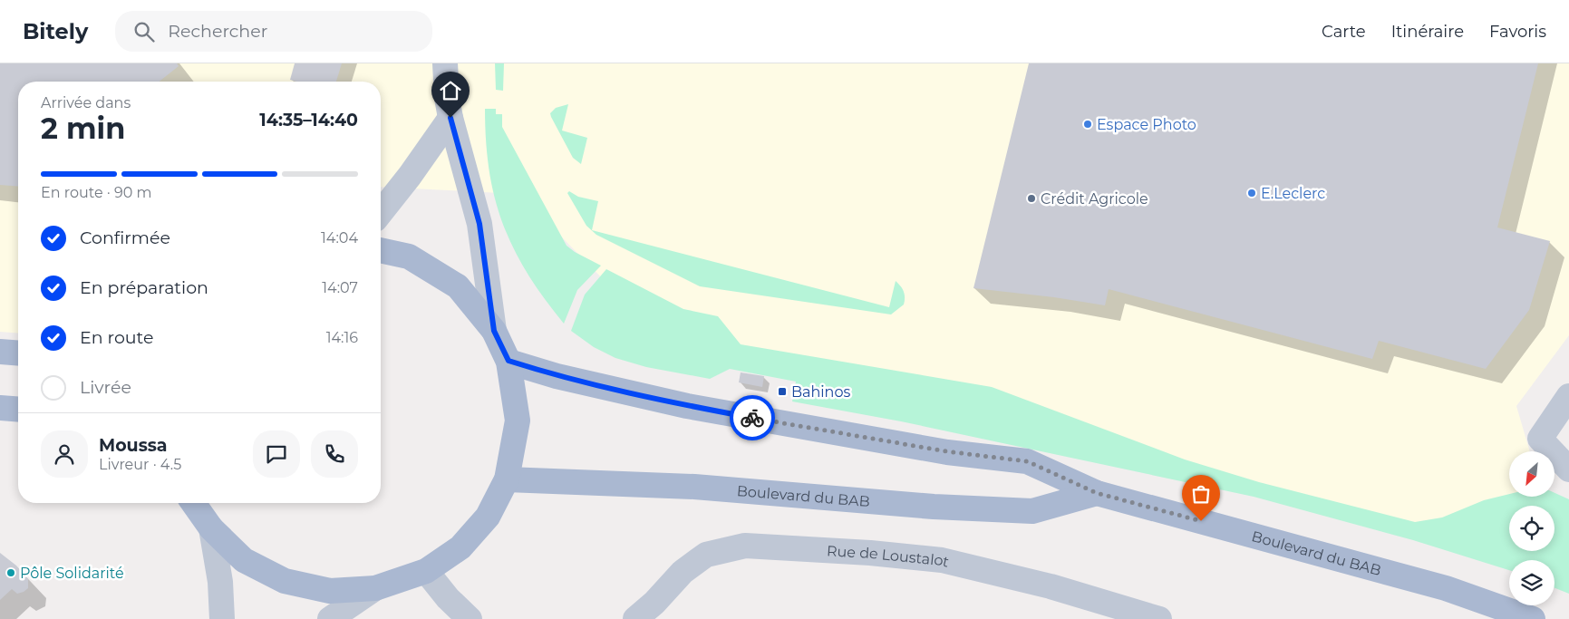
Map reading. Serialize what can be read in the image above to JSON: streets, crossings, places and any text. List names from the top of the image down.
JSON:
{
  "streets": {
    "main road": ["Boulevard du BAB"],
    "street": ["Rue de Loustalot"]
  },
  "places": {
    "other": [
      "Espace Photo",
      "E.Leclerc",
      "Crédit Agricole",
      "Pôle Solidarité"
    ],
    "transit": ["Bahinos"]
  },
  "north": "bottom left",
  "page": {
    "header": "Bitely",
    "search": "Rechercher",
    "nav": ["Carte", "Itinéraire", "Favoris"],
    "heading": ["2 min", "Arrivée dans", "14:35–14:40"],
    "panel": ["Moussa", "Livreur · 4.5"],
    "bar": "En route · 90 m",
    "list": [
      ["Confirmée", "14:04"],
      ["En préparation", "14:07"],
      ["En route", "14:16"],
      "Livrée"
    ]
  }
}
